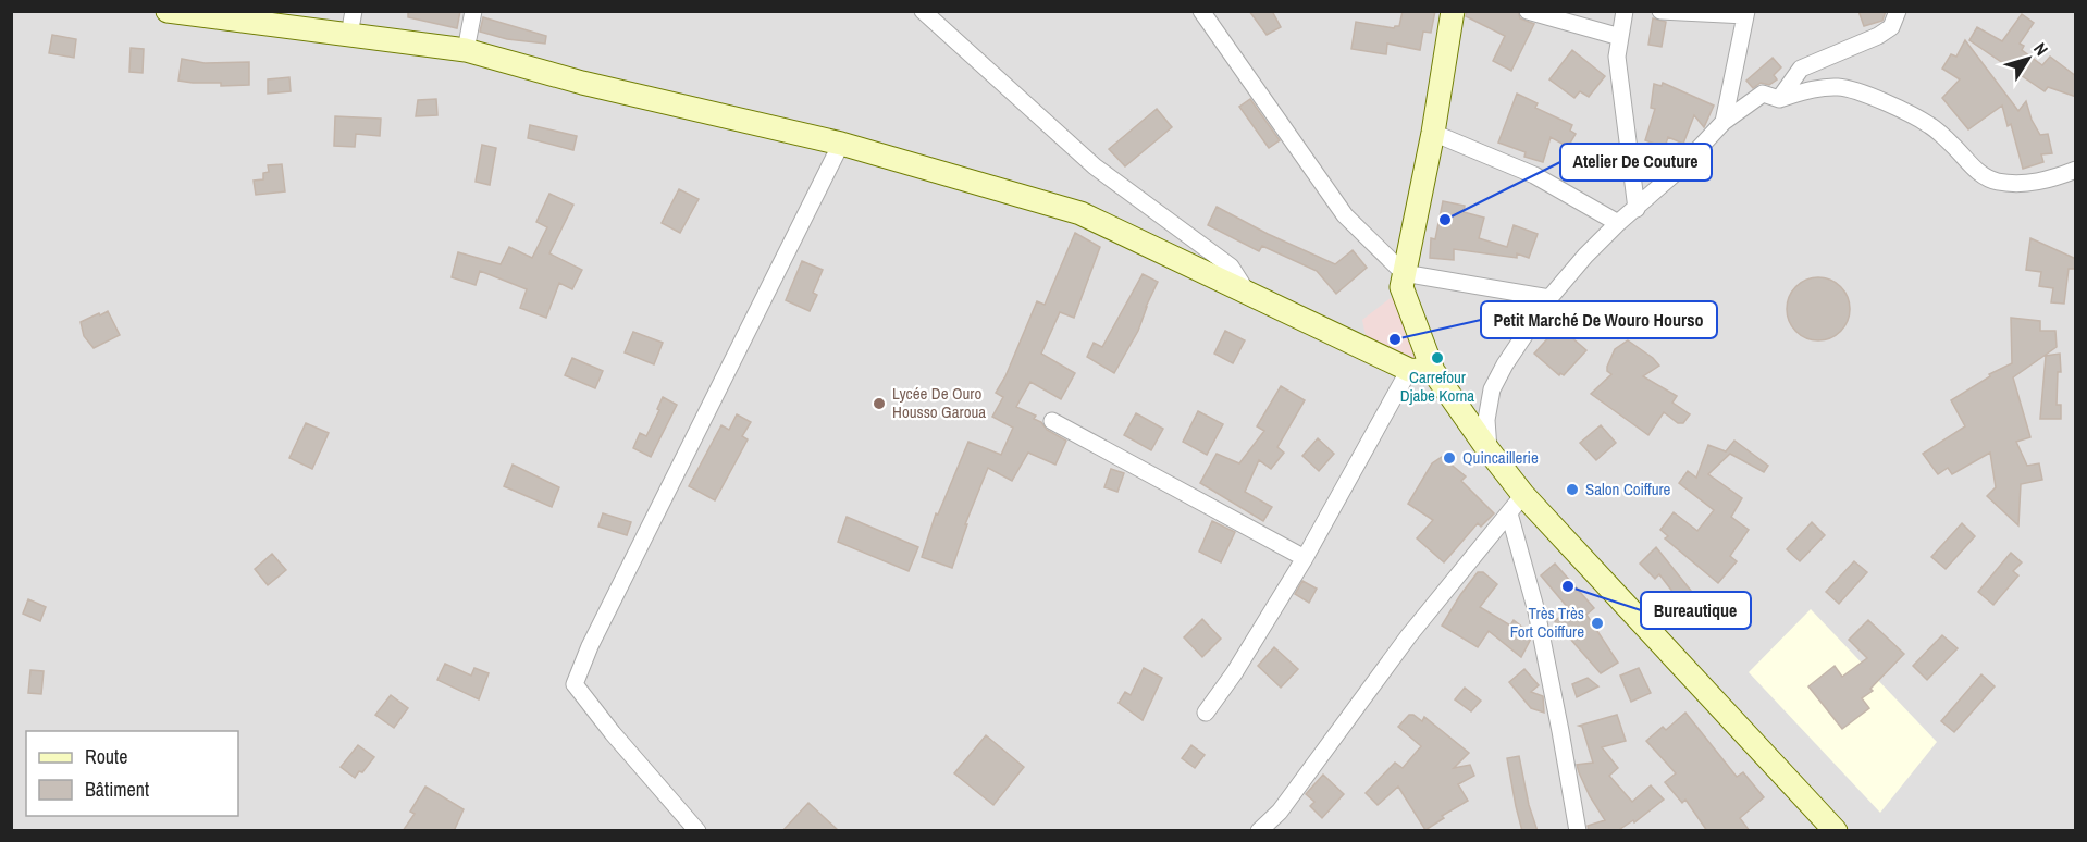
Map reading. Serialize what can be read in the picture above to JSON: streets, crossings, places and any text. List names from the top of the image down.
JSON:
{
  "places": [
    "Atelier De Couture",
    "Petit Marché De Wouro Hourso",
    "Carrefour Djabe Korna",
    "Lycée De Ouro Housso Garoua",
    "Quincaillerie",
    "Salon Coiffure",
    "Bureautique",
    "Très Très Fort Coiffure"
  ],
  "legend": ["Route", "Bâtiment"],
  "north": "top right"
}
